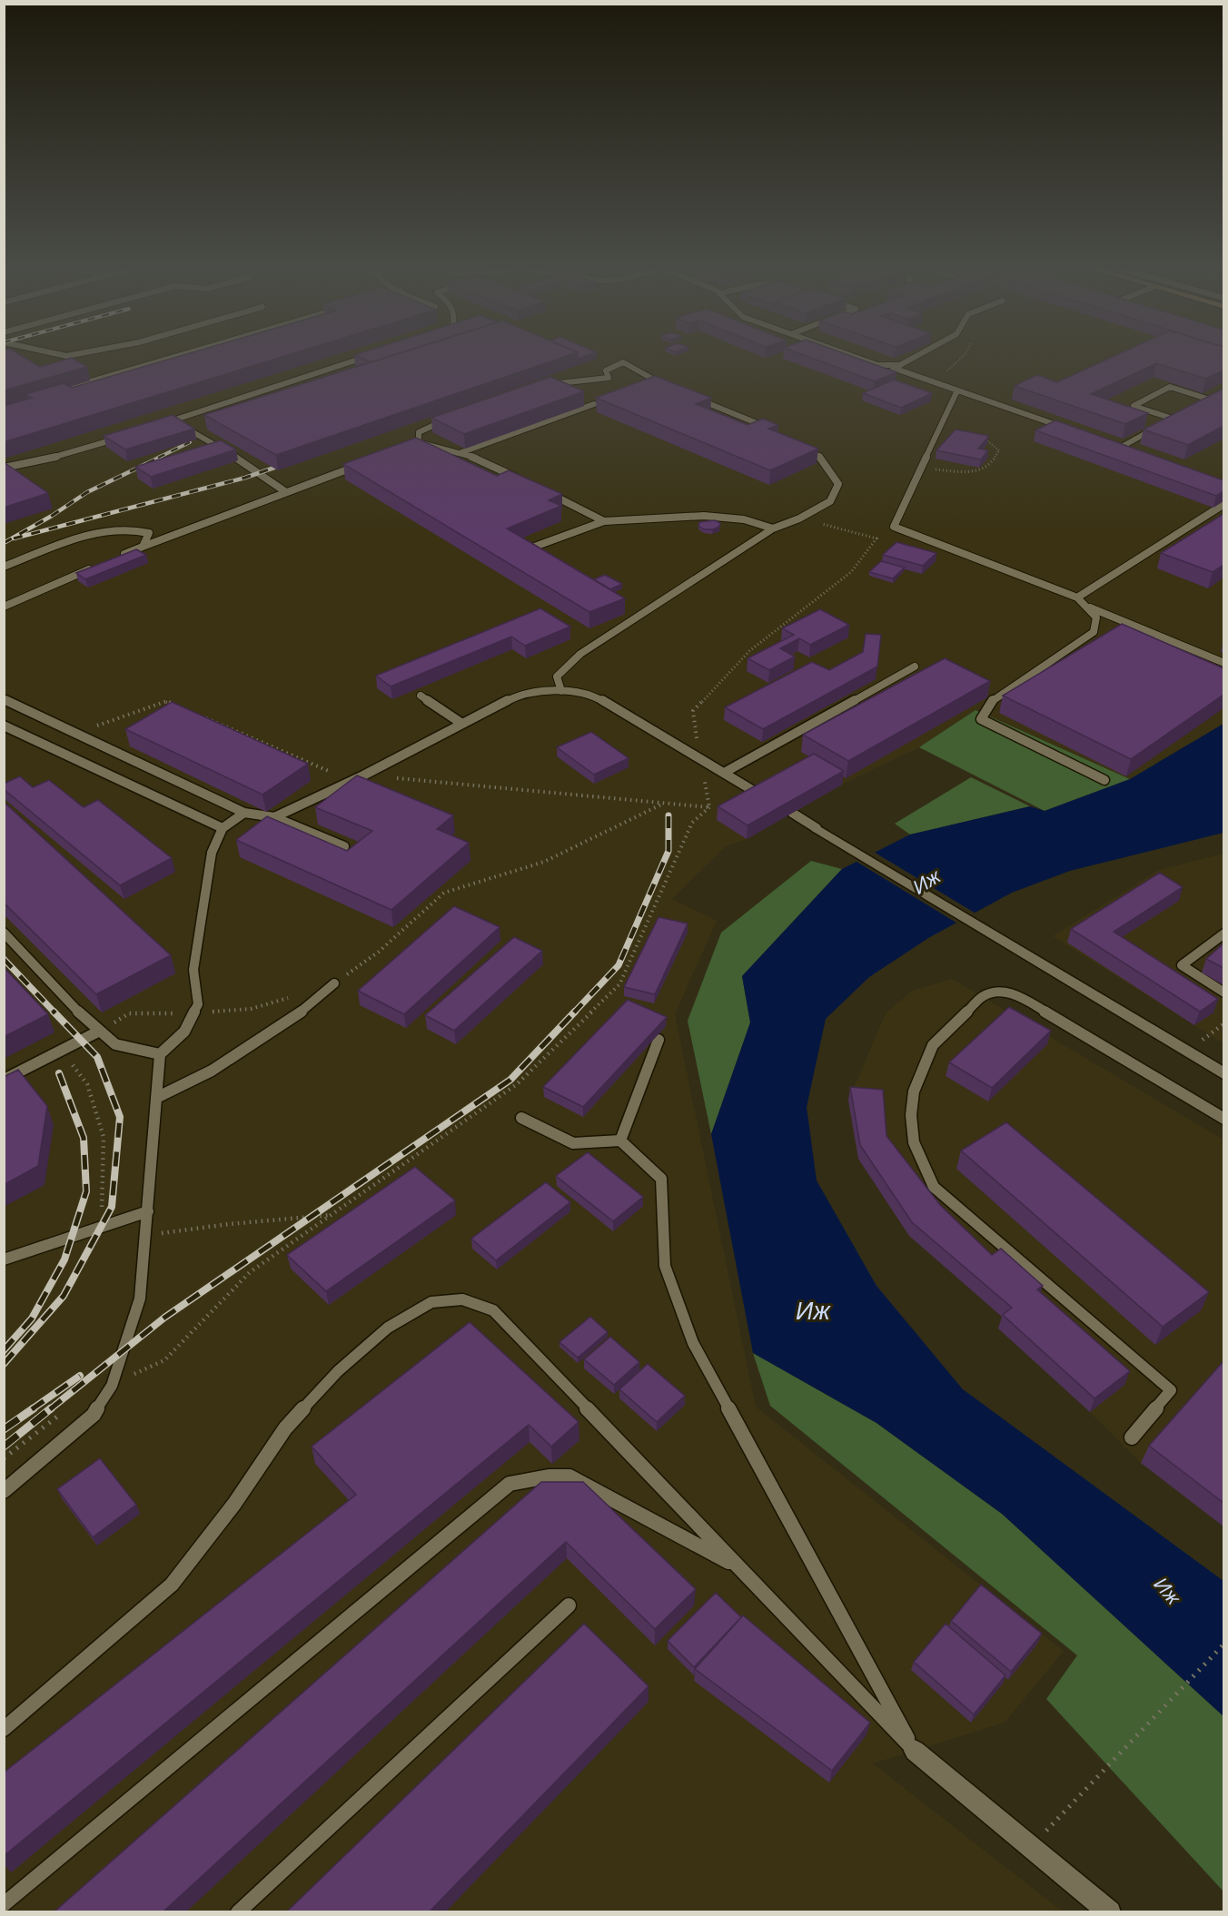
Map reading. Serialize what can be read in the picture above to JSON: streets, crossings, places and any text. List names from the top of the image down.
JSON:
{
  "water": ["Иж"]
}
